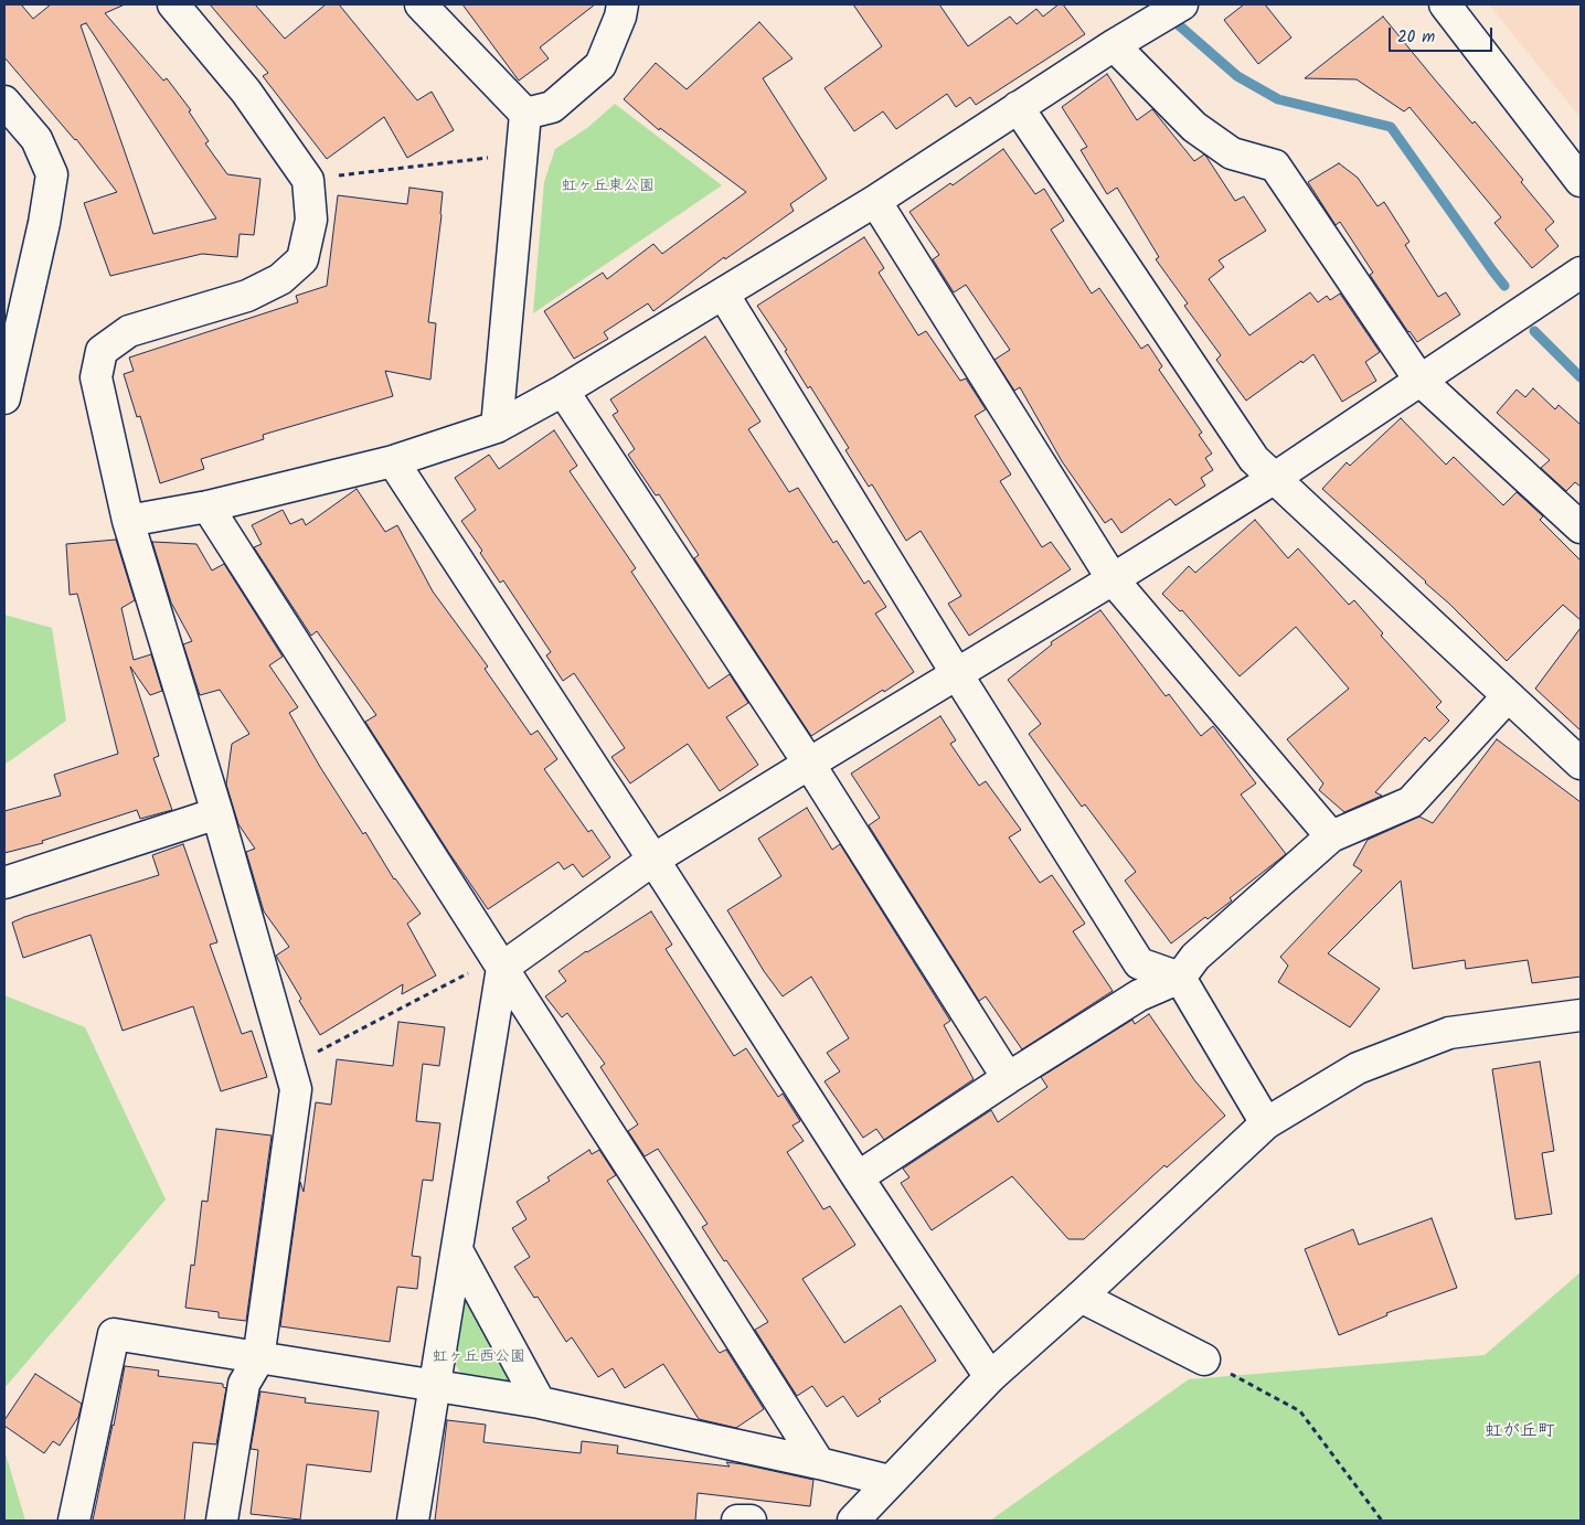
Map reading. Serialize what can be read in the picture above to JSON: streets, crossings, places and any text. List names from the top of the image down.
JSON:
{
  "districts": ["虹が丘町"],
  "parks": ["虹ヶ丘東公園", "虹ヶ丘西公園"],
  "scale_bar": "20 m"
}
